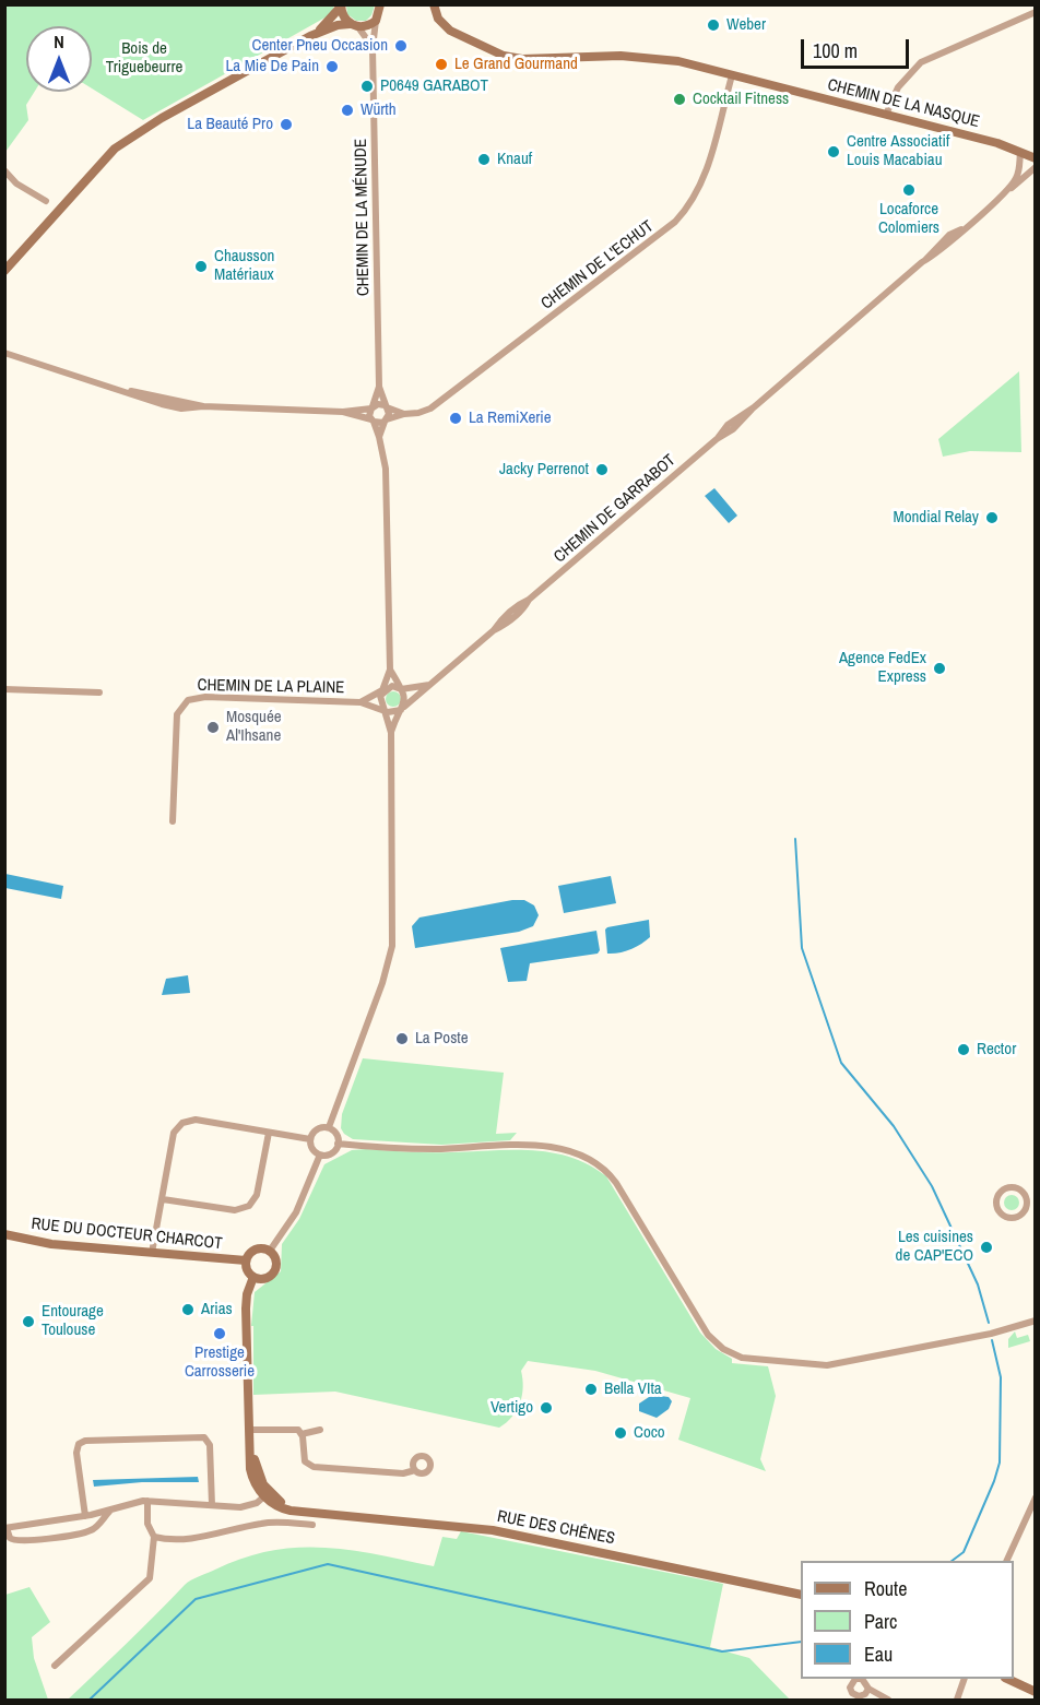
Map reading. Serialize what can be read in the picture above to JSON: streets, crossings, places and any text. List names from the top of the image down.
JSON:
{
  "streets": {
    "street": [
      "CHEMIN DE LA NASQUE",
      "CHEMIN DE LA MÉNUDE",
      "CHEMIN DE L'ECHUT",
      "CHEMIN DE GARRABOT",
      "CHEMIN DE LA PLAINE",
      "RUE DU DOCTEUR CHARCOT",
      "RUE DES CHÊNES"
    ]
  },
  "crossings": [
    ["CHEMIN DE LA NASQUE", "CHEMIN DE L'ECHUT"],
    ["CHEMIN DE LA NASQUE", "CHEMIN DE GARRABOT"],
    ["CHEMIN DE LA MÉNUDE", "CHEMIN DE L'ECHUT"],
    ["CHEMIN DE GARRABOT", "CHEMIN DE LA PLAINE"]
  ],
  "parks": ["Bois de Triguebeurre"],
  "places": [
    "Weber",
    "Center Pneu Occasion",
    "Le Grand Gourmand",
    "La Mie De Pain",
    "P0649 GARABOT",
    "Cocktail Fitness",
    "Würth",
    "La Beauté Pro",
    "Centre Associatif Louis Macabiau",
    "Knauf",
    "Locaforce Colomiers",
    "Chausson Matériaux",
    "La RemiXerie",
    "Jacky Perrenot",
    "Mondial Relay",
    "Agence FedEx Express",
    "Mosquée Al'Ihsane",
    "La Poste",
    "Rector",
    "Les cuisines de CAP'ECO",
    "Arias",
    "Entourage Toulouse",
    "Prestige Carrosserie",
    "Bella VIta",
    "Vertigo",
    "Coco"
  ],
  "legend": ["Route", "Parc", "Eau"],
  "scale_bar": "100 m",
  "north": "top"
}
